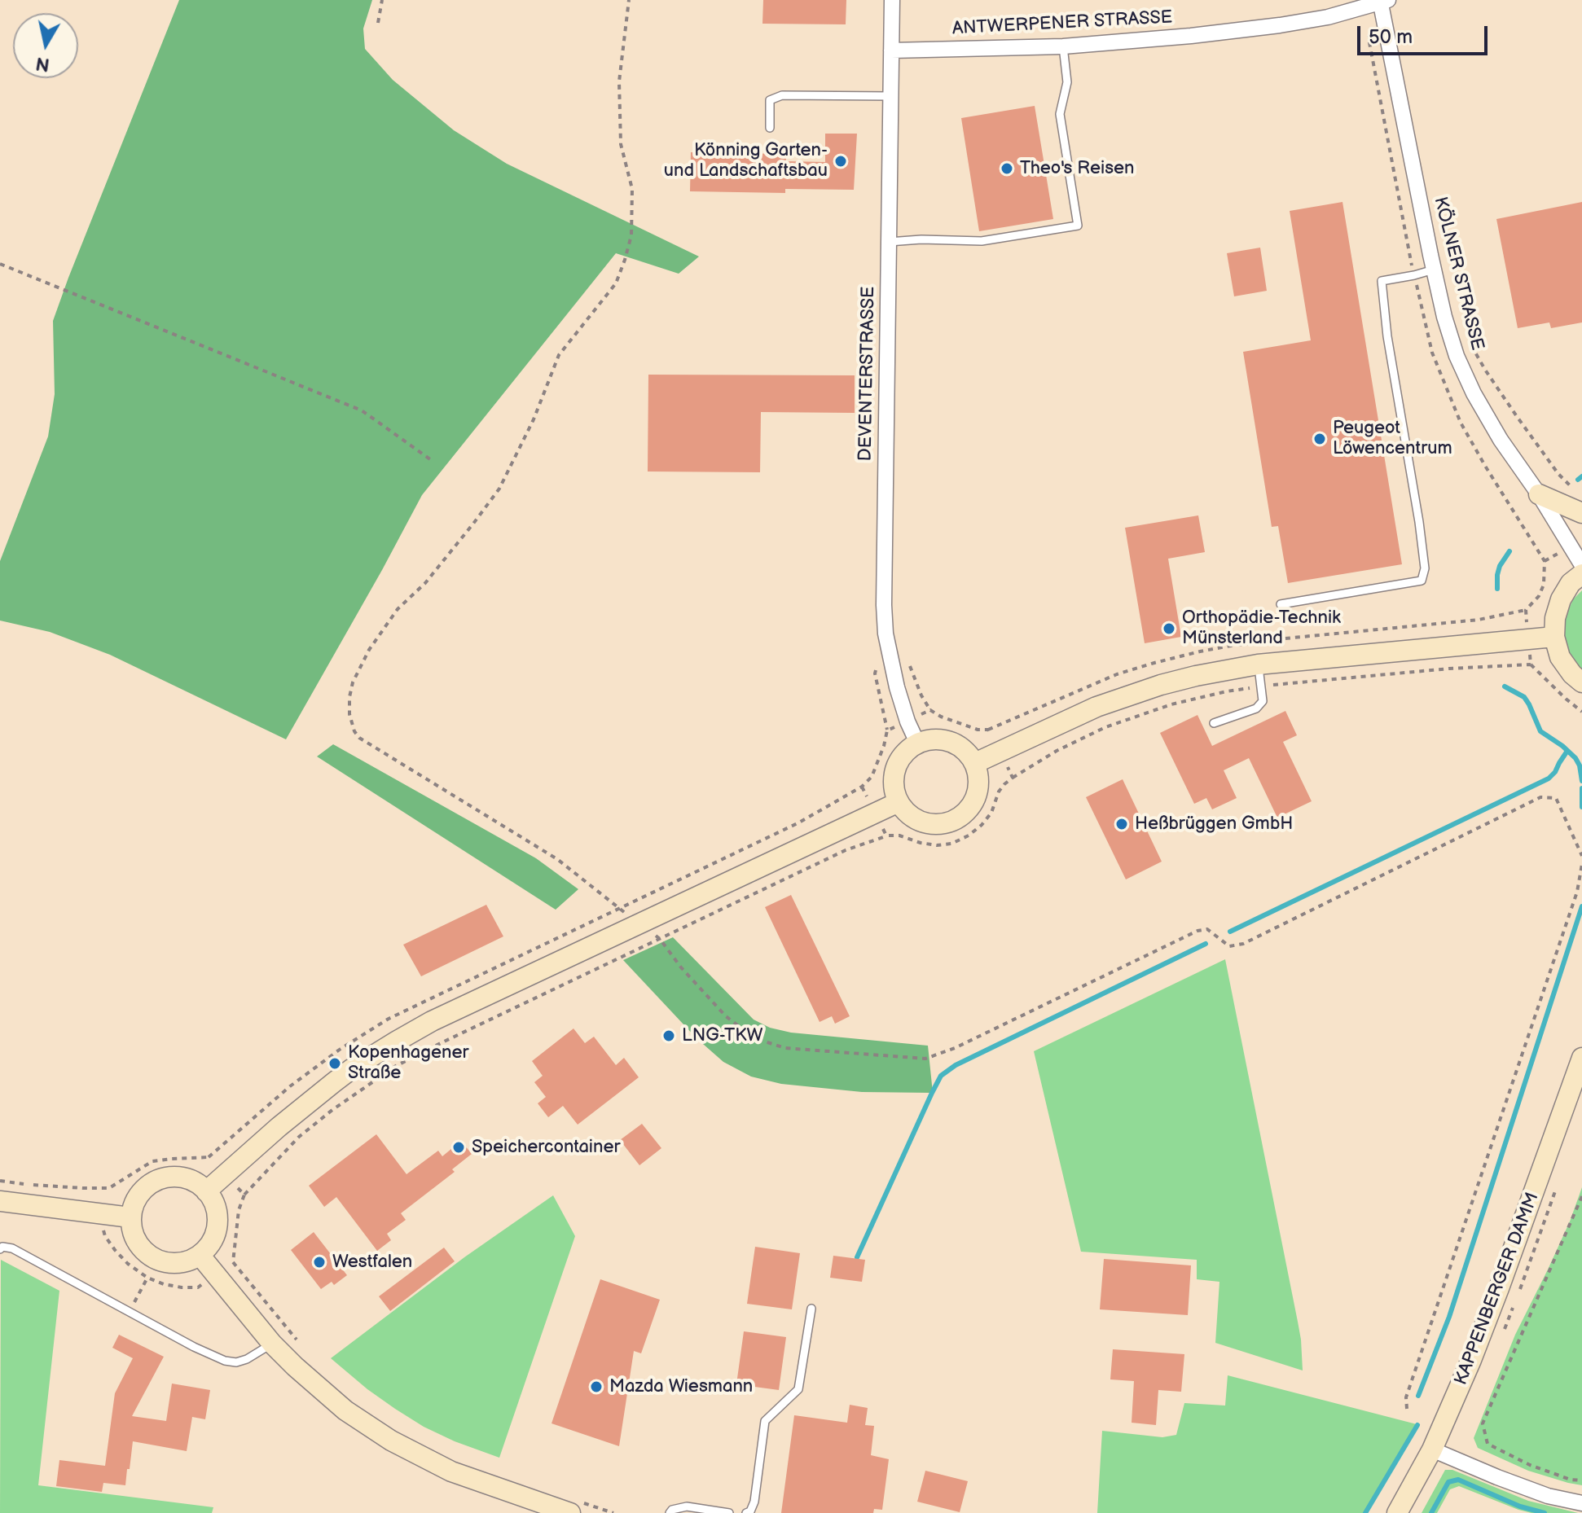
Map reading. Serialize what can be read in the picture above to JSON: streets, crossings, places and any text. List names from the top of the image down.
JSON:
{
  "streets": {
    "main road": ["KAPPENBERGER DAMM"],
    "street": ["ANTWERPENER STRASSE", "KÖLNER STRASSE", "DEVENTERSTRASSE"]
  },
  "crossings": [
    ["ANTWERPENER STRASSE", "KÖLNER STRASSE"],
    ["ANTWERPENER STRASSE", "DEVENTERSTRASSE"]
  ],
  "places": [
    "Könning Garten- und Landschaftsbau",
    "Theo's Reisen",
    "Peugeot Löwencentrum",
    "Orthopädie-Technik Münsterland",
    "Heßbrüggen GmbH",
    "LNG-TKW",
    "Kopenhagener Straße",
    "Speichercontainer",
    "Westfalen",
    "Mazda Wiesmann"
  ],
  "scale_bar": "50 m",
  "north": "bottom"
}
